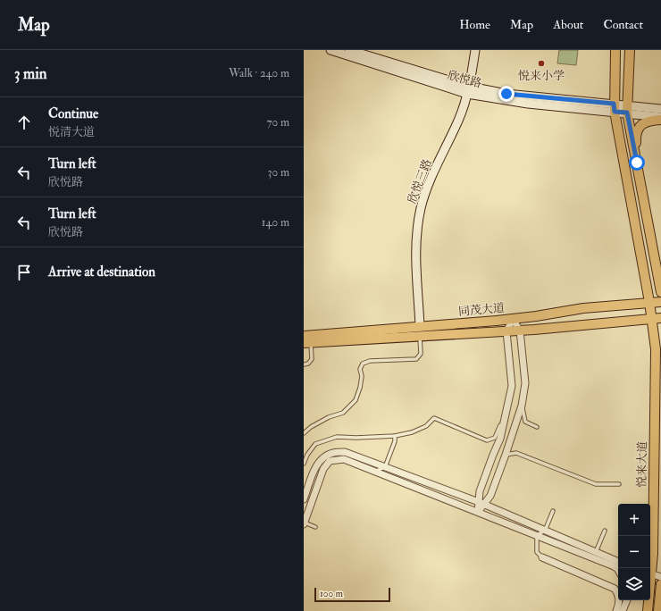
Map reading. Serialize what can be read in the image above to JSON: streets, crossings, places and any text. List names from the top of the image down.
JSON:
{
  "streets": {
    "main road": [
      "欣悦路",
      "欣悦三路",
      "同茂大道",
      "悦来大道"
    ]
  },
  "crossings": [
    ["欣悦路", "欣悦三路"],
    ["欣悦路", "悦来大道"],
    ["欣悦三路", "同茂大道"],
    ["同茂大道", "悦来大道"]
  ],
  "places": ["悦来小学"],
  "scale_bar": "100 m",
  "page": {
    "header": "Map",
    "nav": [
      "Home",
      "Map",
      "About",
      "Contact"
    ],
    "heading": ["3 min", "Walk · 240 m"],
    "list": [
      ["Continue", "悦清大道", "70 m"],
      ["Turn left", "欣悦路", "30 m"],
      ["Turn left", "欣悦路", "140 m"],
      "Arrive at destination"
    ],
    "map_buttons": ["+", "−"],
    "scale": "100 m"
  }
}
